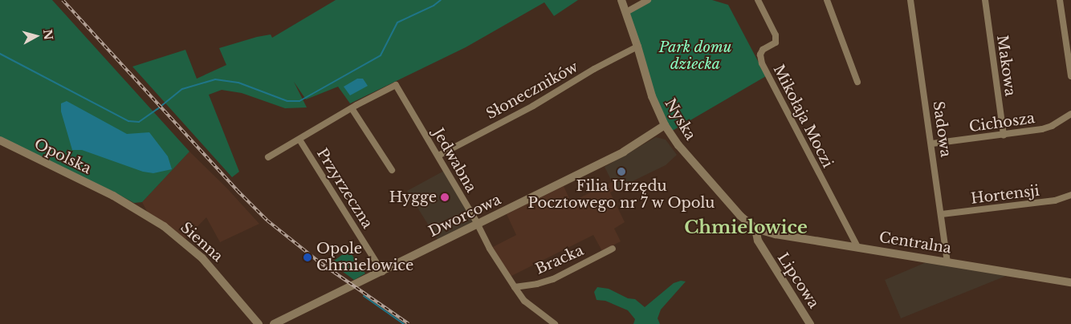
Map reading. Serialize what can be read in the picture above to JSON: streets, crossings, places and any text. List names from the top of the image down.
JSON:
{
  "streets": {
    "street": [
      "Makowa",
      "Słoneczników",
      "Mikołaja Moczi",
      "Nyska",
      "Cichosza",
      "Sadowa",
      "Opolska",
      "Jedwabna",
      "Przyrzeczna",
      "Hortensji",
      "Dworcowa",
      "Sienna",
      "Centralna",
      "Bracka",
      "Lipcowa"
    ]
  },
  "crossings": [
    ["Makowa", "Cichosza"],
    ["Słoneczników", "Nyska"],
    ["Słoneczników", "Jedwabna"],
    ["Mikołaja Moczi", "Centralna"],
    ["Nyska", "Dworcowa"],
    ["Nyska", "Centralna"],
    ["Nyska", "Lipcowa"],
    ["Cichosza", "Sadowa"],
    ["Sadowa", "Hortensji"],
    ["Sadowa", "Centralna"],
    ["Opolska", "Sienna"],
    ["Jedwabna", "Dworcowa"],
    ["Jedwabna", "Bracka"],
    ["Przyrzeczna", "Dworcowa"],
    ["Centralna", "Lipcowa"]
  ],
  "districts": ["Chmielowice"],
  "parks": ["Park domu dziecka"],
  "places": ["Filia Urzędu Pocztowego nr 7 w Opolu", "Hygge", "Opole Chmielowice"],
  "north": "right"
}
